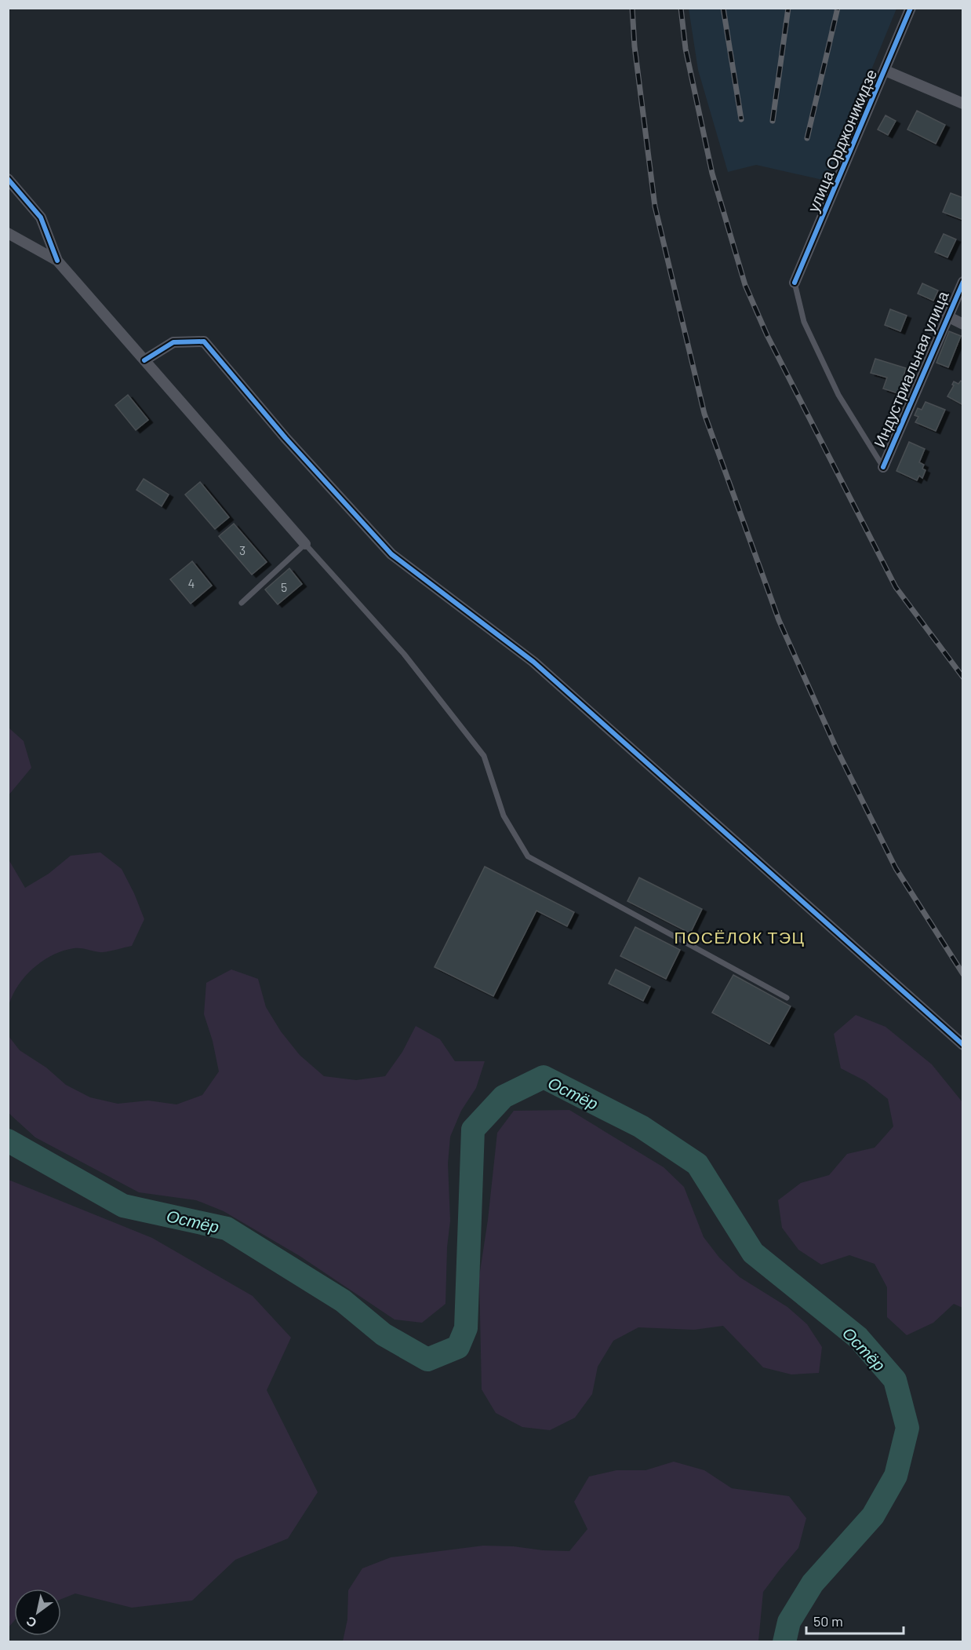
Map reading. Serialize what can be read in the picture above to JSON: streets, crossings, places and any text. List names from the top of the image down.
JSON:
{
  "streets": {
    "street": ["улица Орджоникидзе", "Индустриальная улица"]
  },
  "districts": ["ПОСЁЛОК ТЭЦ"],
  "water": ["Остёр"],
  "house_numbers": ["3", "4", "5"],
  "scale_bar": "50 m",
  "north": "bottom left"
}
